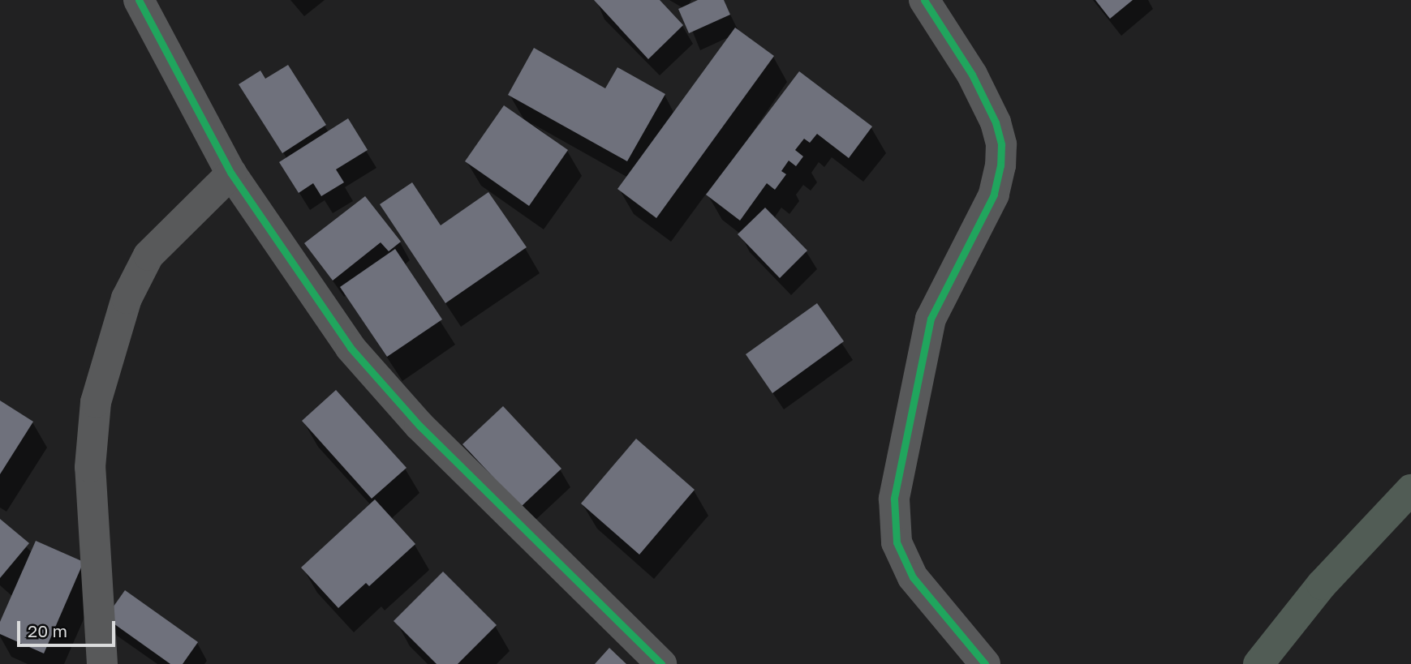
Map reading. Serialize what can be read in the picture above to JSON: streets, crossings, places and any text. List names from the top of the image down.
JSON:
{
  "scale_bar": "20 m"
}
